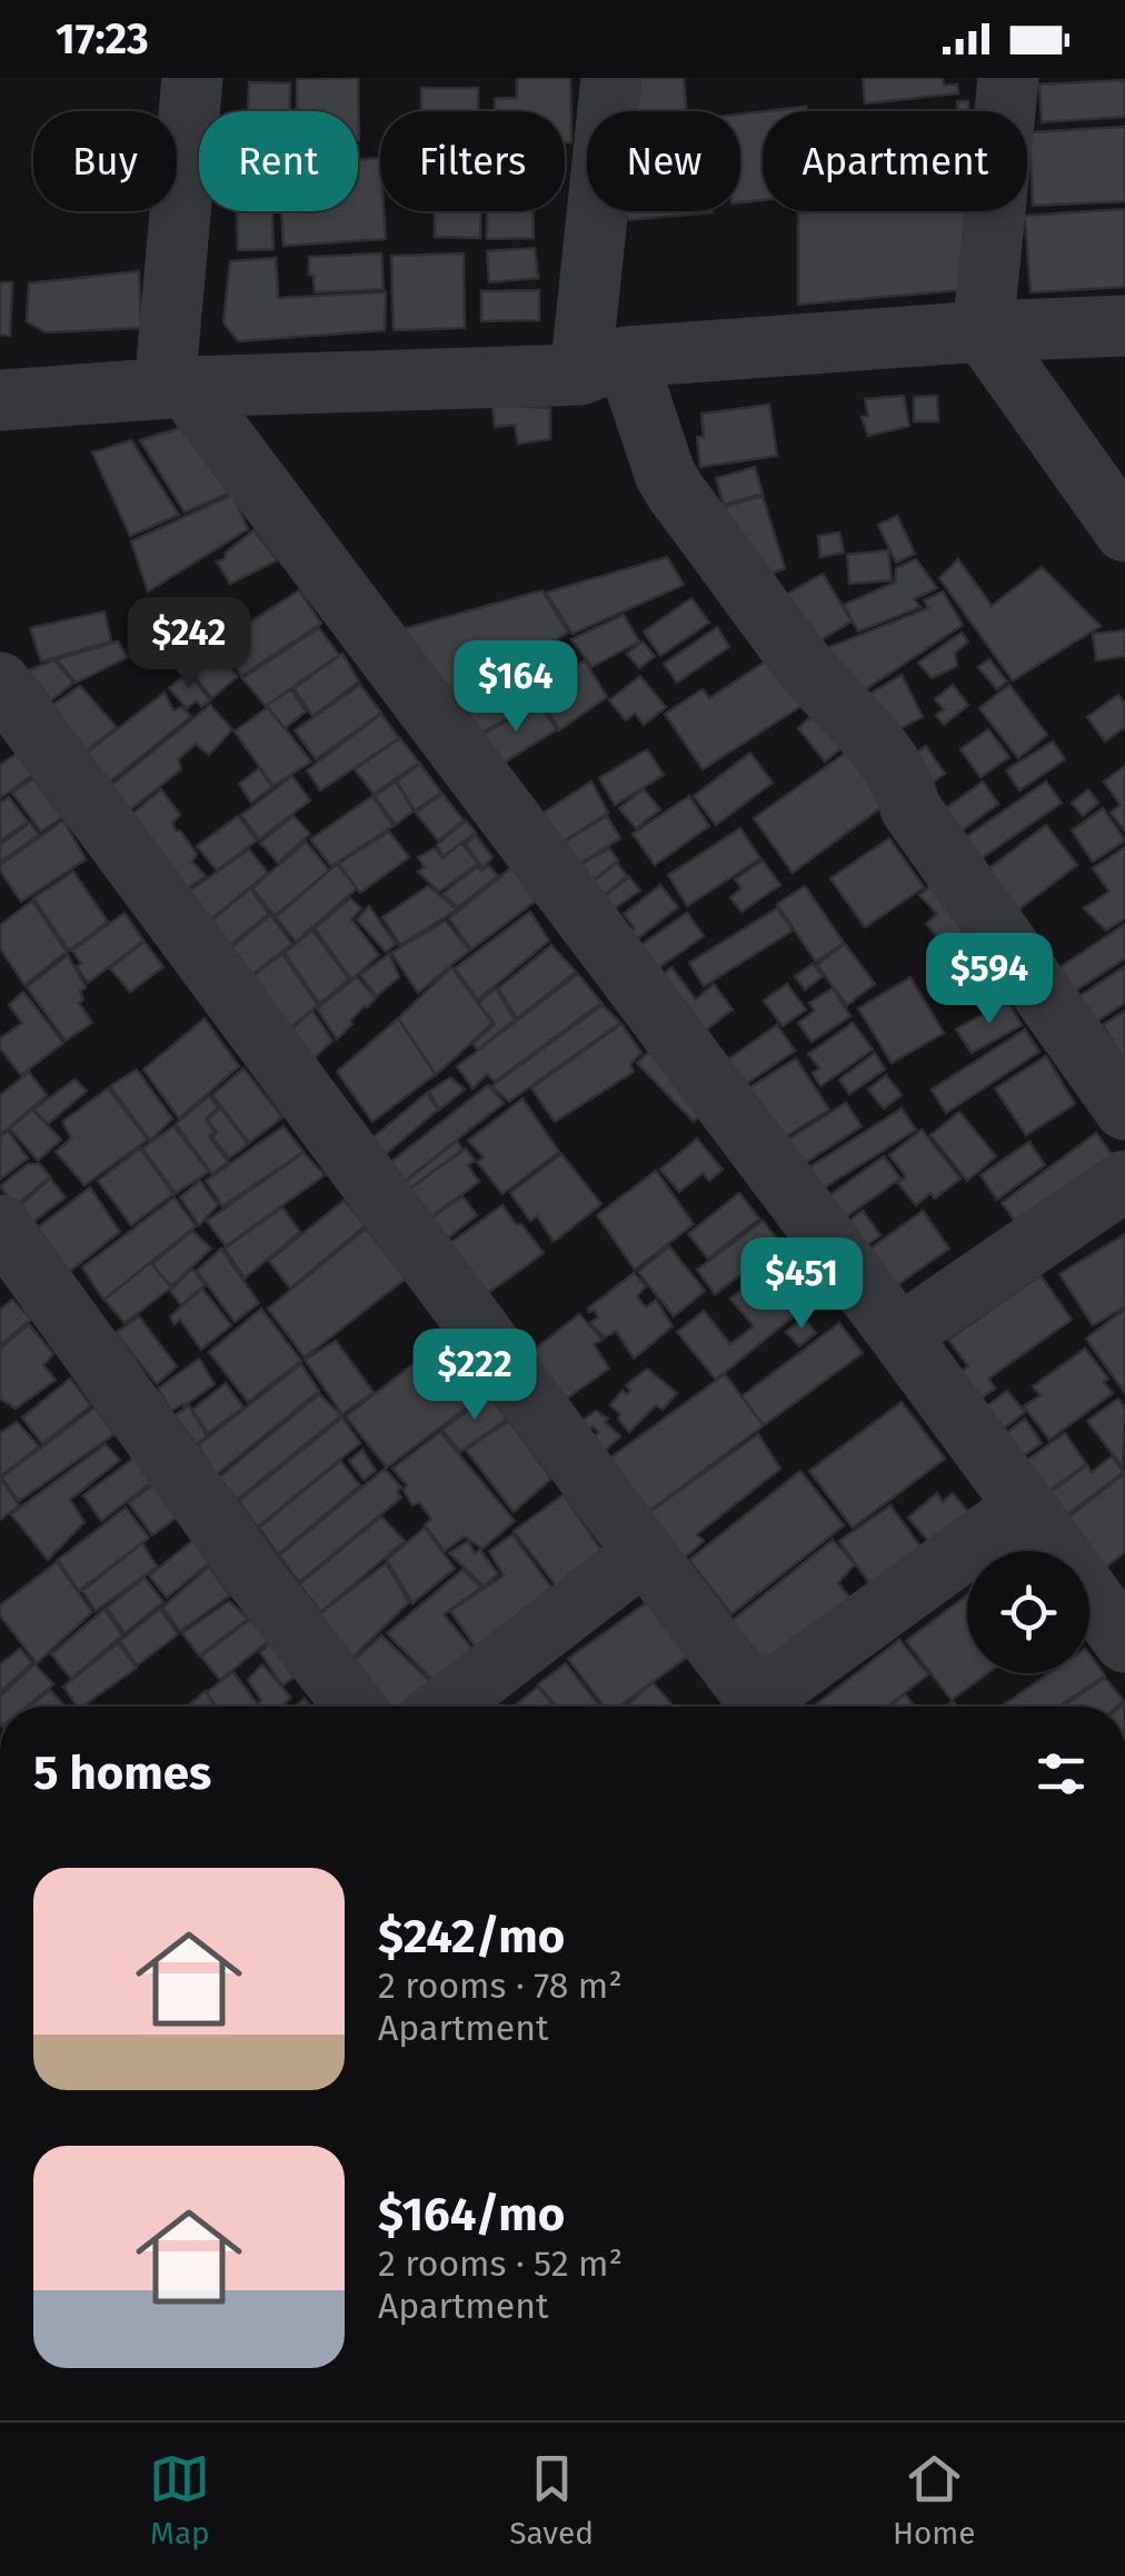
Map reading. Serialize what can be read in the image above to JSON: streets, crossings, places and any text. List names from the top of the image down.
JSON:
{
  "page": {
    "status": "17:23",
    "chip": [
      "Buy",
      "Rent",
      "Filters",
      "New",
      "Apartment"
    ],
    "price": [
      "$242",
      "$164",
      "$594",
      "$451",
      "$222"
    ],
    "heading": "5 homes",
    "list": [
      {
        "name": "$242/mo",
        "note": "2 rooms · 78 m² · Apartment"
      },
      {
        "name": "$164/mo",
        "note": "2 rooms · 52 m² · Apartment"
      }
    ],
    "tabs": ["Map", "Saved", "Home"]
  }
}
